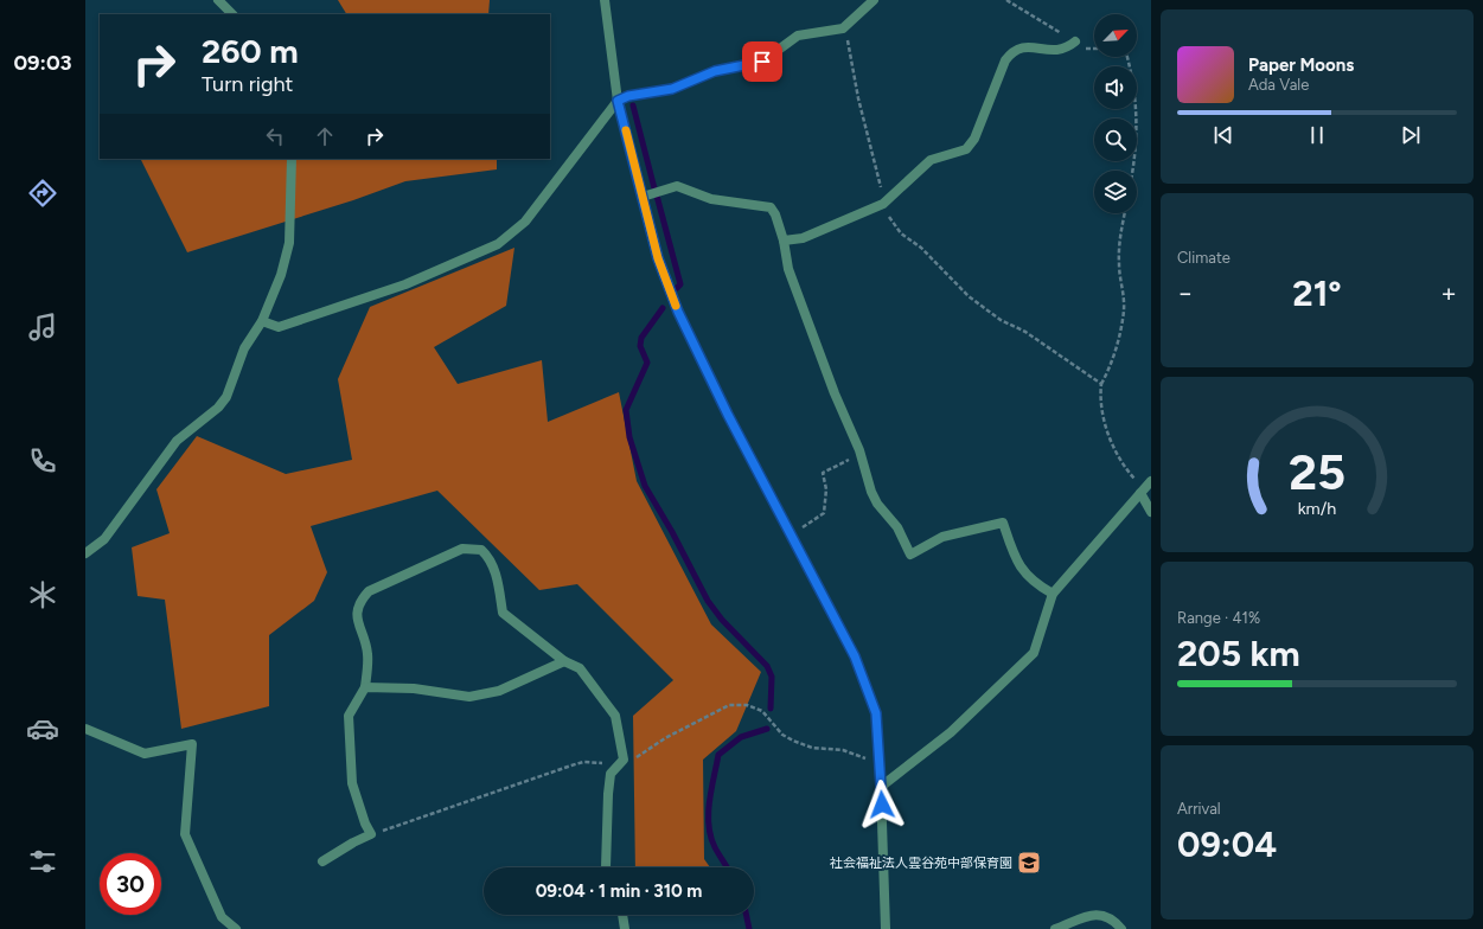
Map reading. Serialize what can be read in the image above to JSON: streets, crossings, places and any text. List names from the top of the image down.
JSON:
{
  "places": {
    "school or university": ["社会福祉法人雲谷苑中部保育園"]
  },
  "north": "top right",
  "page": {
    "tabs": "09:03",
    "turn": ["260 m", "Turn right"],
    "song": ["Paper Moons", "Ada Vale"],
    "tile": [
      "Climate",
      ["Range · 41%", "205 km"],
      ["Arrival", "09:04"]
    ],
    "heat": ["−", "21°", "+"],
    "limit": "30",
    "trip": "09:04 · 1 min · 310 m",
    "gauge": ["25", "km/h"]
  }
}
